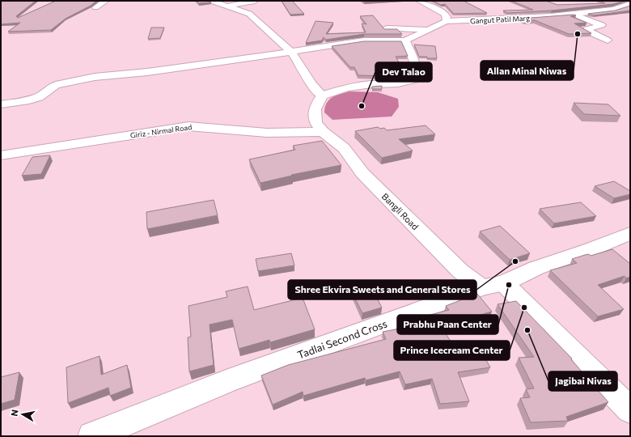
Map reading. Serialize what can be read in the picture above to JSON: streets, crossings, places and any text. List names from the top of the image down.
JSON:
{
  "streets": {
    "street": [
      "Gangut Patil Marg",
      "Giriz - Nirmal Road",
      "Bangli Road",
      "Tadlai Second Cross"
    ]
  },
  "crossings": [
    ["Giriz - Nirmal Road", "Bangli Road"],
    ["Bangli Road", "Tadlai Second Cross"]
  ],
  "places": [
    "Allan Minal Niwas",
    "Dev Talao",
    "Shree Ekvira Sweets and General Stores",
    "Prabhu Paan Center",
    "Prince Icecream Center",
    "Jagibai Nivas"
  ],
  "north": "left"
}
